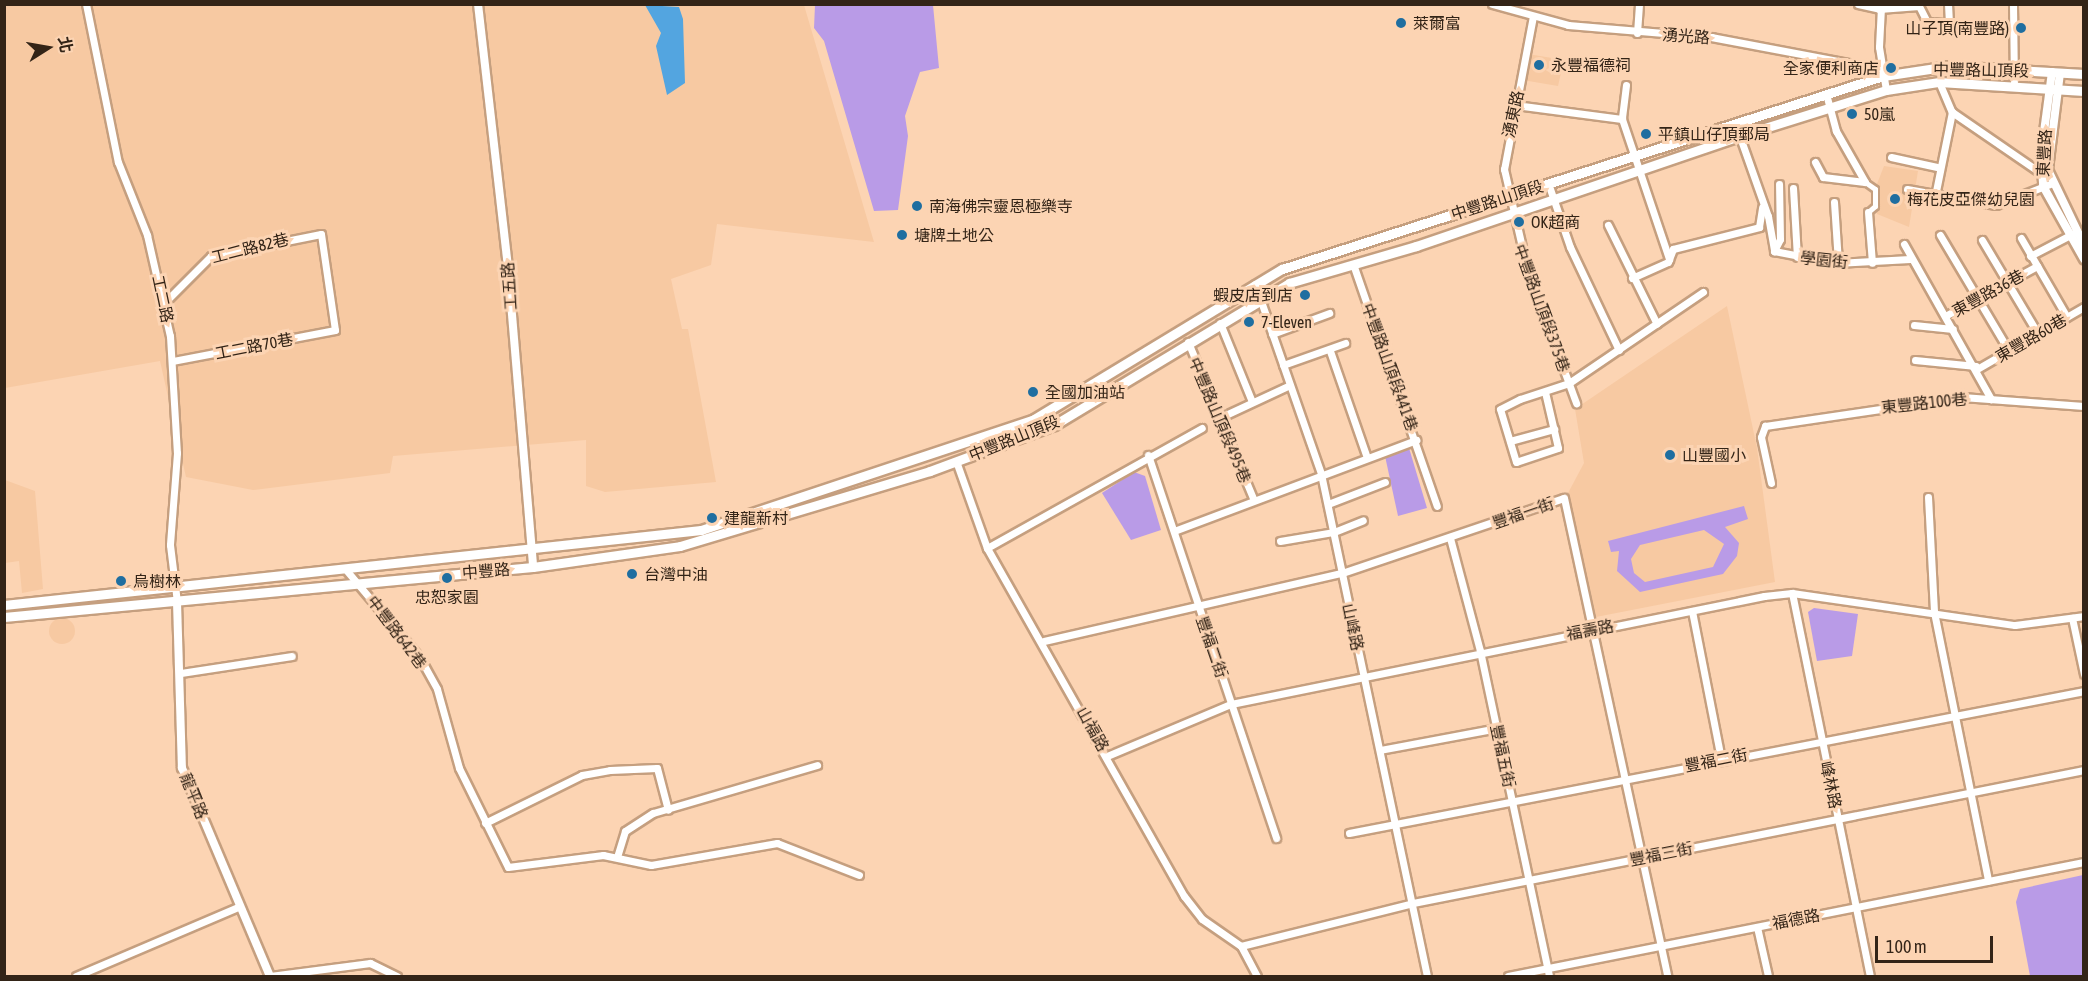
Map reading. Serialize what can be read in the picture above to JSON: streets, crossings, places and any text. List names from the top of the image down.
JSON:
{
  "streets": {
    "main road": ["中豐路山頂段", "中豐路"],
    "street": [
      "湧光路",
      "湧東路",
      "東豐路",
      "工二路82巷",
      "學園街",
      "工五路",
      "東豐路36巷",
      "工二路",
      "中豐路山頂段375巷",
      "東豐路60巷",
      "工二路70巷",
      "中豐路山頂段441巷",
      "東豐路100巷",
      "中豐路山頂段495巷",
      "豐福一街",
      "山峰路",
      "福壽路",
      "中豐路642巷",
      "豐福二街",
      "山福路",
      "豐福五街",
      "峰林路",
      "龍平路",
      "豐福三街",
      "福德路"
    ]
  },
  "crossings": [
    ["湧光路", "中豐路山頂段"],
    ["湧光路", "湧東路"],
    ["中豐路山頂段", "湧東路"],
    ["中豐路山頂段", "東豐路"],
    ["中豐路山頂段", "中豐路山頂段375巷"],
    ["中豐路山頂段", "中豐路山頂段441巷"],
    ["中豐路山頂段", "中豐路山頂段495巷"],
    ["中豐路山頂段", "中豐路"],
    ["中豐路山頂段", "山峰路"],
    ["中豐路山頂段", "山福路"],
    ["湧東路", "中豐路山頂段375巷"],
    ["東豐路", "東豐路36巷"],
    ["工二路82巷", "工二路"],
    ["工二路82巷", "工二路70巷"],
    ["工五路", "中豐路"],
    ["工二路", "工二路70巷"],
    ["工二路", "中豐路"],
    ["工二路", "龍平路"],
    ["豐福一街", "山峰路"],
    ["豐福一街", "福壽路"],
    ["豐福一街", "豐福二街"],
    ["豐福一街", "山福路"],
    ["豐福一街", "豐福五街"],
    ["豐福一街", "豐福三街"],
    ["豐福一街", "福德路"],
    ["中豐路", "中豐路642巷"],
    ["中豐路", "山福路"],
    ["中豐路", "龍平路"],
    ["山峰路", "福壽路"],
    ["山峰路", "豐福二街"],
    ["山峰路", "豐福三街"],
    ["福壽路", "豐福二街"],
    ["福壽路", "山福路"],
    ["福壽路", "豐福五街"],
    ["福壽路", "峰林路"],
    ["豐福二街", "豐福五街"],
    ["豐福二街", "峰林路"],
    ["山福路", "豐福三街"],
    ["豐福五街", "豐福三街"],
    ["豐福五街", "福德路"],
    ["峰林路", "豐福三街"],
    ["峰林路", "福德路"]
  ],
  "places": [
    "萊爾富",
    "山子頂(南豐路)",
    "永豐福德祠",
    "全家便利商店",
    "50嵐",
    "平鎮山仔頂郵局",
    "梅花皮亞傑幼兒園",
    "南海佛宗靈恩極樂寺",
    "OK超商",
    "塘牌土地公",
    "蝦皮店到店",
    "7-Eleven",
    "全國加油站",
    "山豐國小",
    "建龍新村",
    "台灣中油",
    "忠恕家園",
    "烏樹林"
  ],
  "scale_bar": "100 m",
  "north": "right"
}
